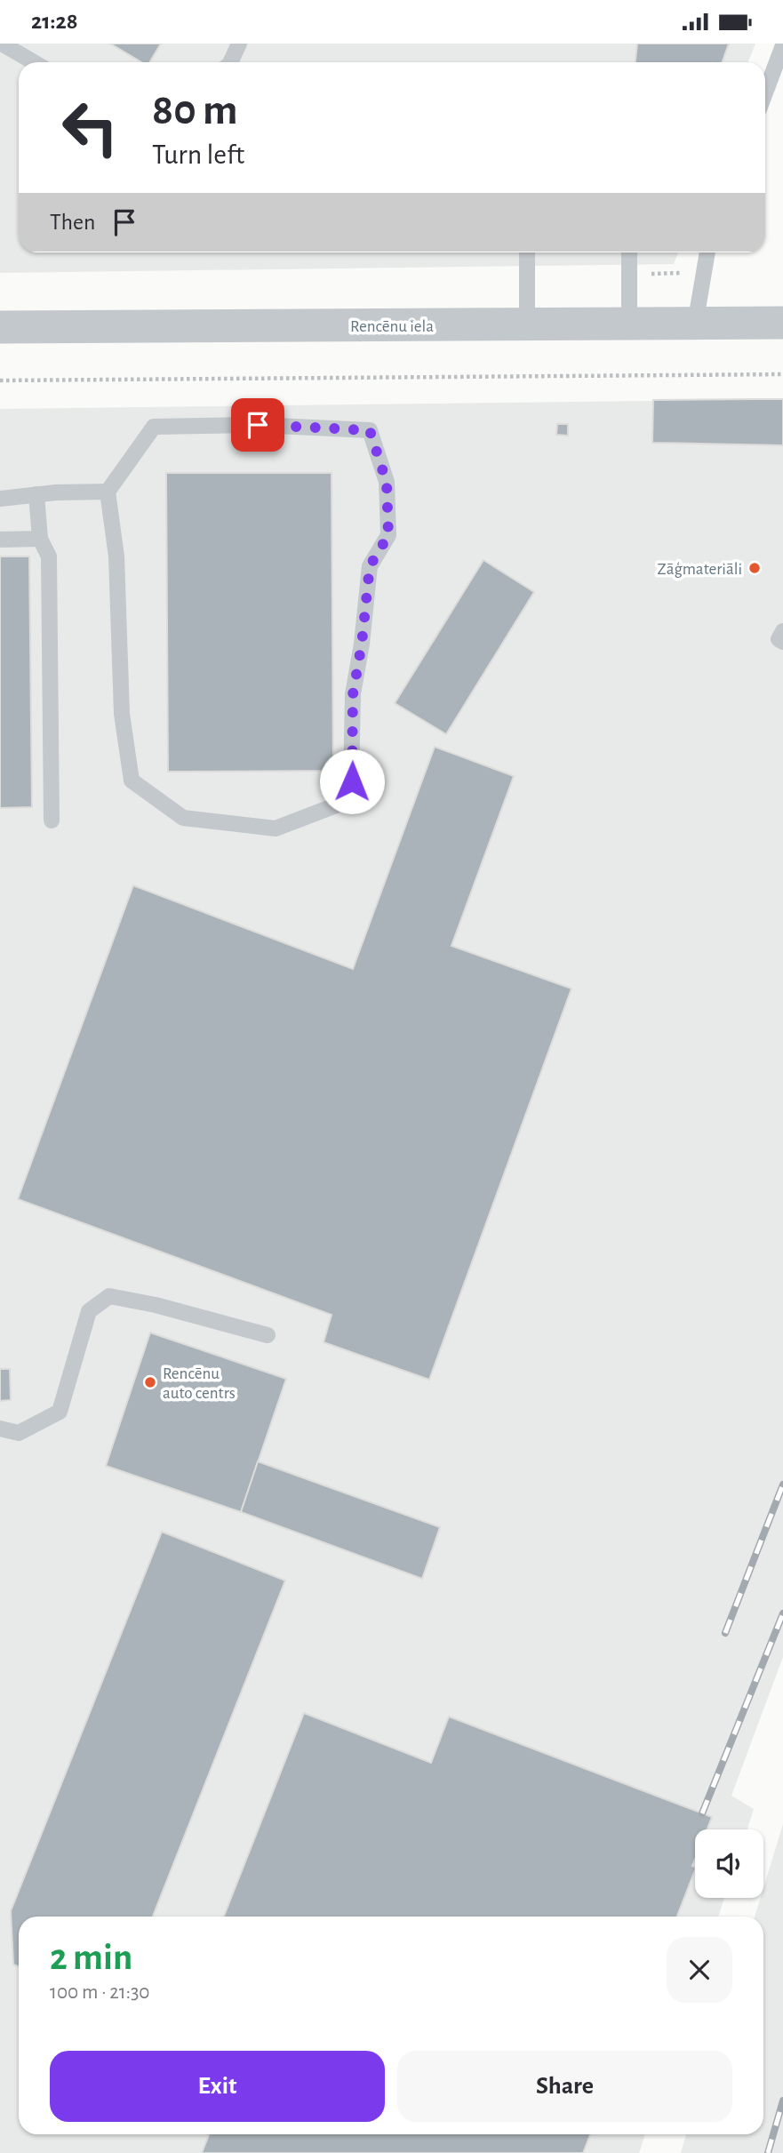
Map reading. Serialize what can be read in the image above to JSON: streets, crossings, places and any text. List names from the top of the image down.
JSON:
{
  "streets": {
    "street": ["Rencēnu iela"]
  },
  "places": ["Zāģmateriāli", "Rencēnu auto centrs"],
  "page": {
    "status": "21:28",
    "turn": ["80 m", "Turn left"],
    "then": "Then",
    "heading": ["2 min", "100 m · 21:30"],
    "buttons": ["Exit", "Share"]
  }
}
